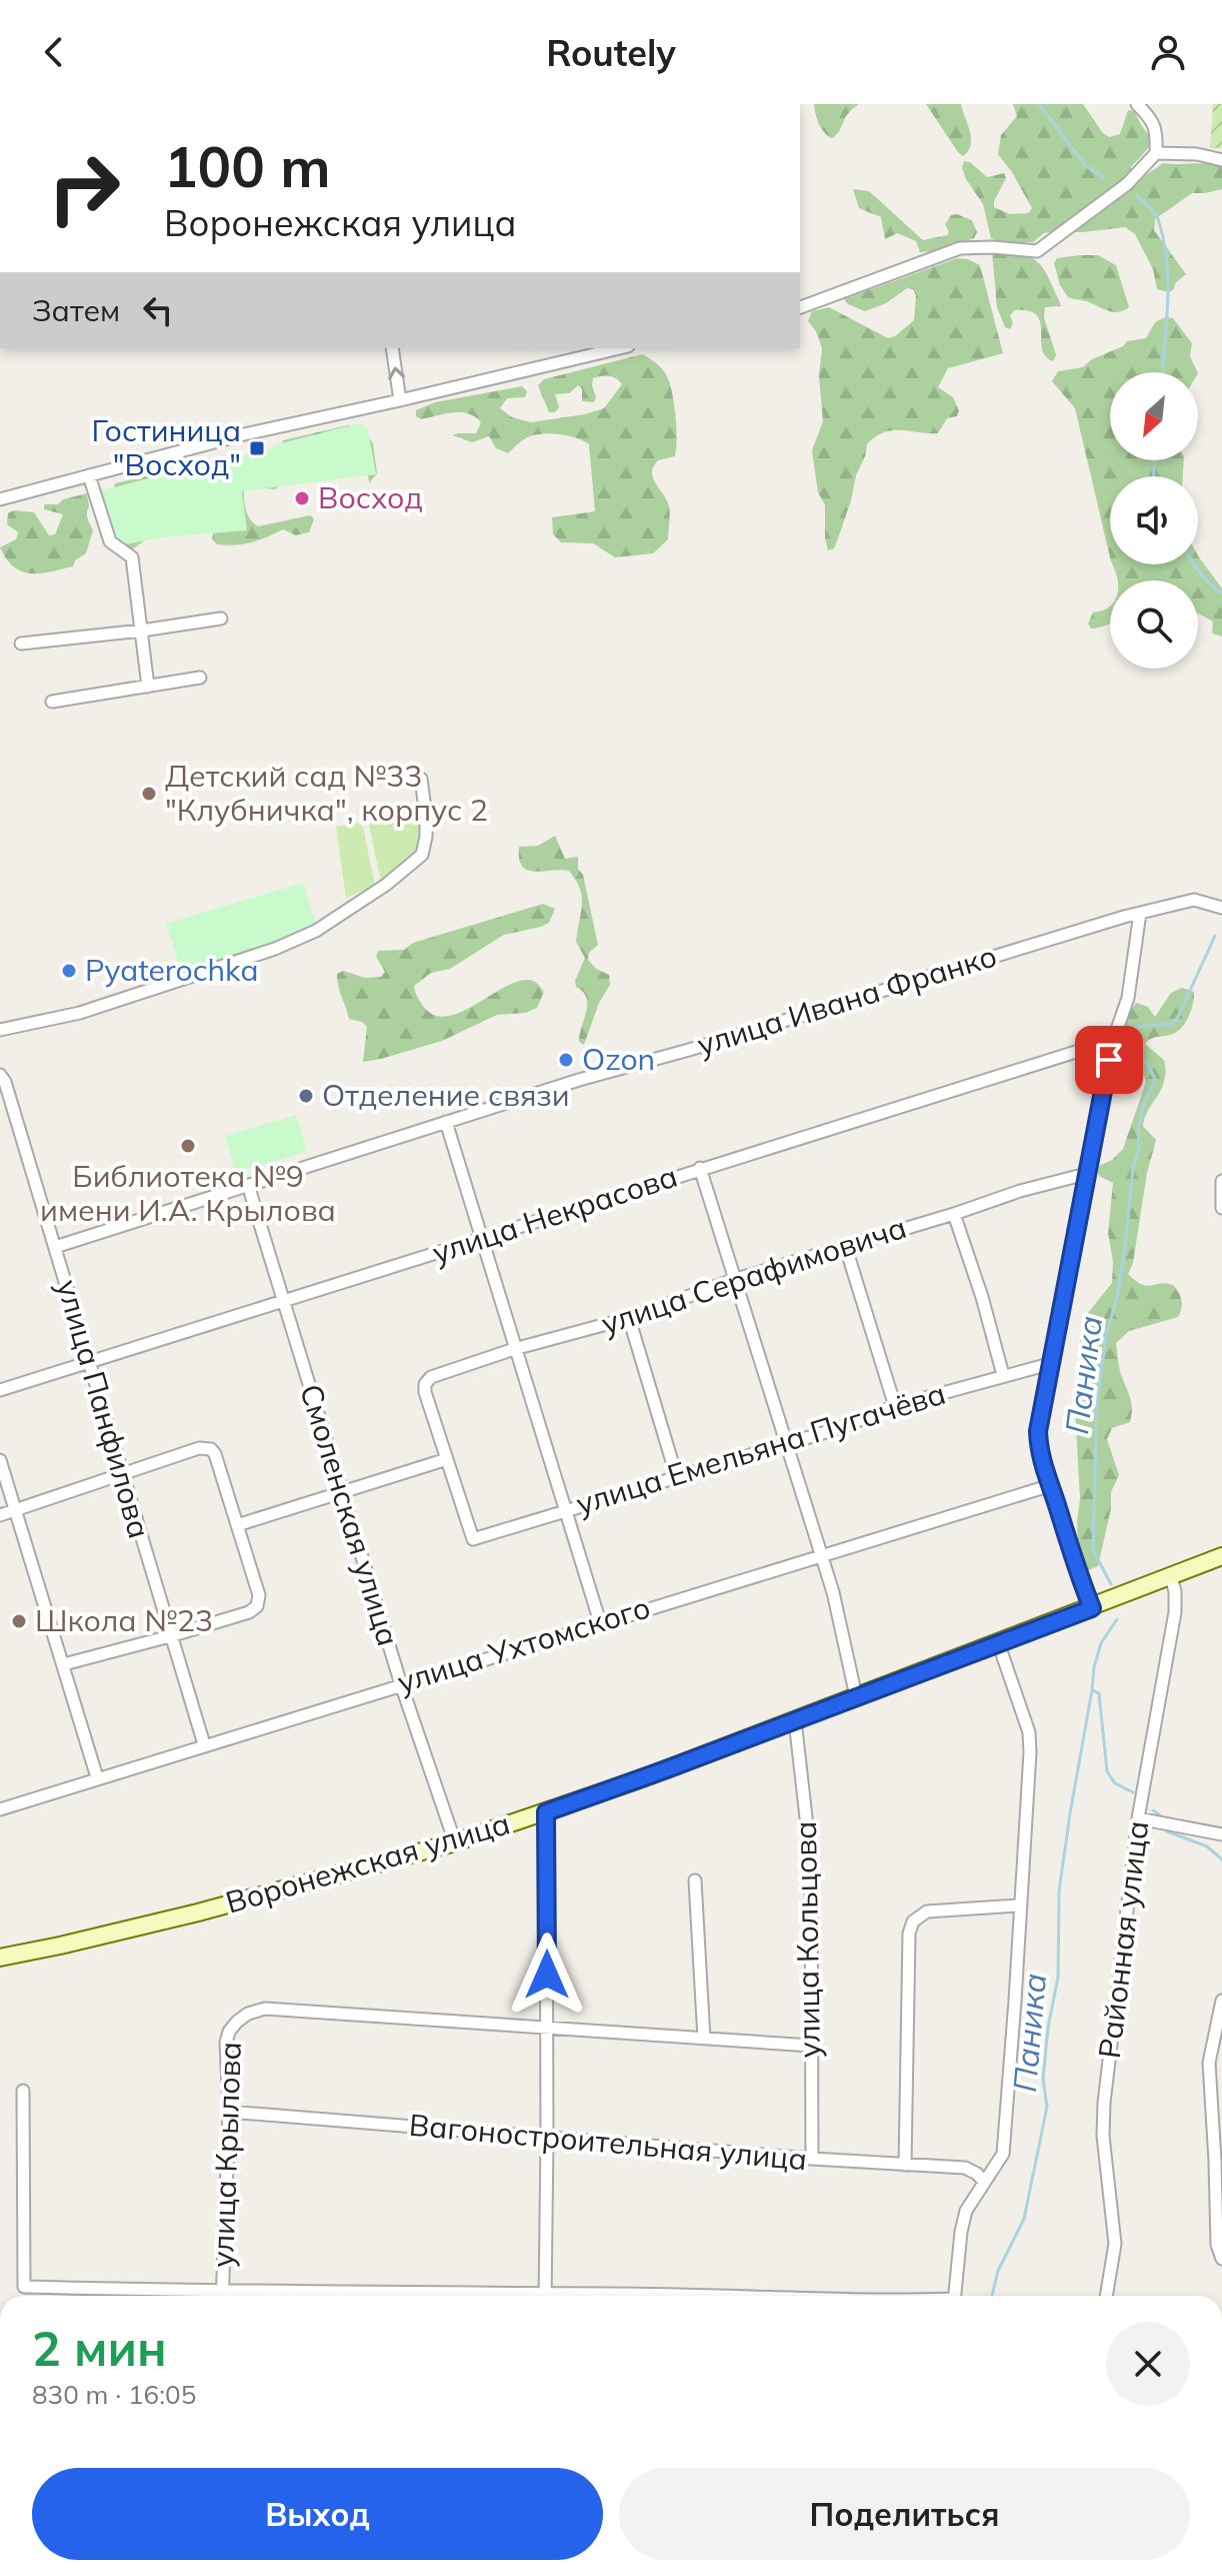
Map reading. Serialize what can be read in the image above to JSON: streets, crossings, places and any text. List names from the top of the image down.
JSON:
{
  "streets": {
    "street": [
      "улица Ивана Франко",
      "улица Некрасова",
      "улица Серафимовича",
      "улица Панфилова",
      "улица Емельяна Пугачёва",
      "Смоленская улица",
      "улица Ухтомского",
      "Воронежская улица",
      "улица Кольцова",
      "Районная улица",
      "Вагоностроительная улица",
      "улица Крылова"
    ]
  },
  "crossings": [
    ["улица Ивана Франко", "улица Панфилова"],
    ["улица Ивана Франко", "Смоленская улица"],
    ["улица Некрасова", "улица Панфилова"],
    ["улица Некрасова", "Смоленская улица"],
    ["улица Серафимовича", "улица Емельяна Пугачёва"],
    ["улица Панфилова", "улица Ухтомского"],
    ["Смоленская улица", "улица Ухтомского"],
    ["Смоленская улица", "Воронежская улица"],
    ["Воронежская улица", "улица Кольцова"],
    ["Воронежская улица", "Районная улица"],
    ["улица Кольцова", "Вагоностроительная улица"],
    ["Вагоностроительная улица", "улица Крылова"]
  ],
  "water": ["Паника"],
  "places": {
    "transit": ["Гостиница \"Восход\""],
    "other": [
      "Восход",
      "Детский сад №33 \"Клубничка\", корпус 2",
      "Pyaterochka",
      "Ozon",
      "Отделение связи",
      "Библиотека №9 имени И.А. Крылова",
      "Школа №23"
    ]
  },
  "north": "bottom left",
  "page": {
    "header": "Routely",
    "turn": ["100 m", "Воронежская улица"],
    "then": "Затем",
    "heading": ["2 мин", "830 m · 16:05"],
    "buttons": ["Выход", "Поделиться"]
  }
}
